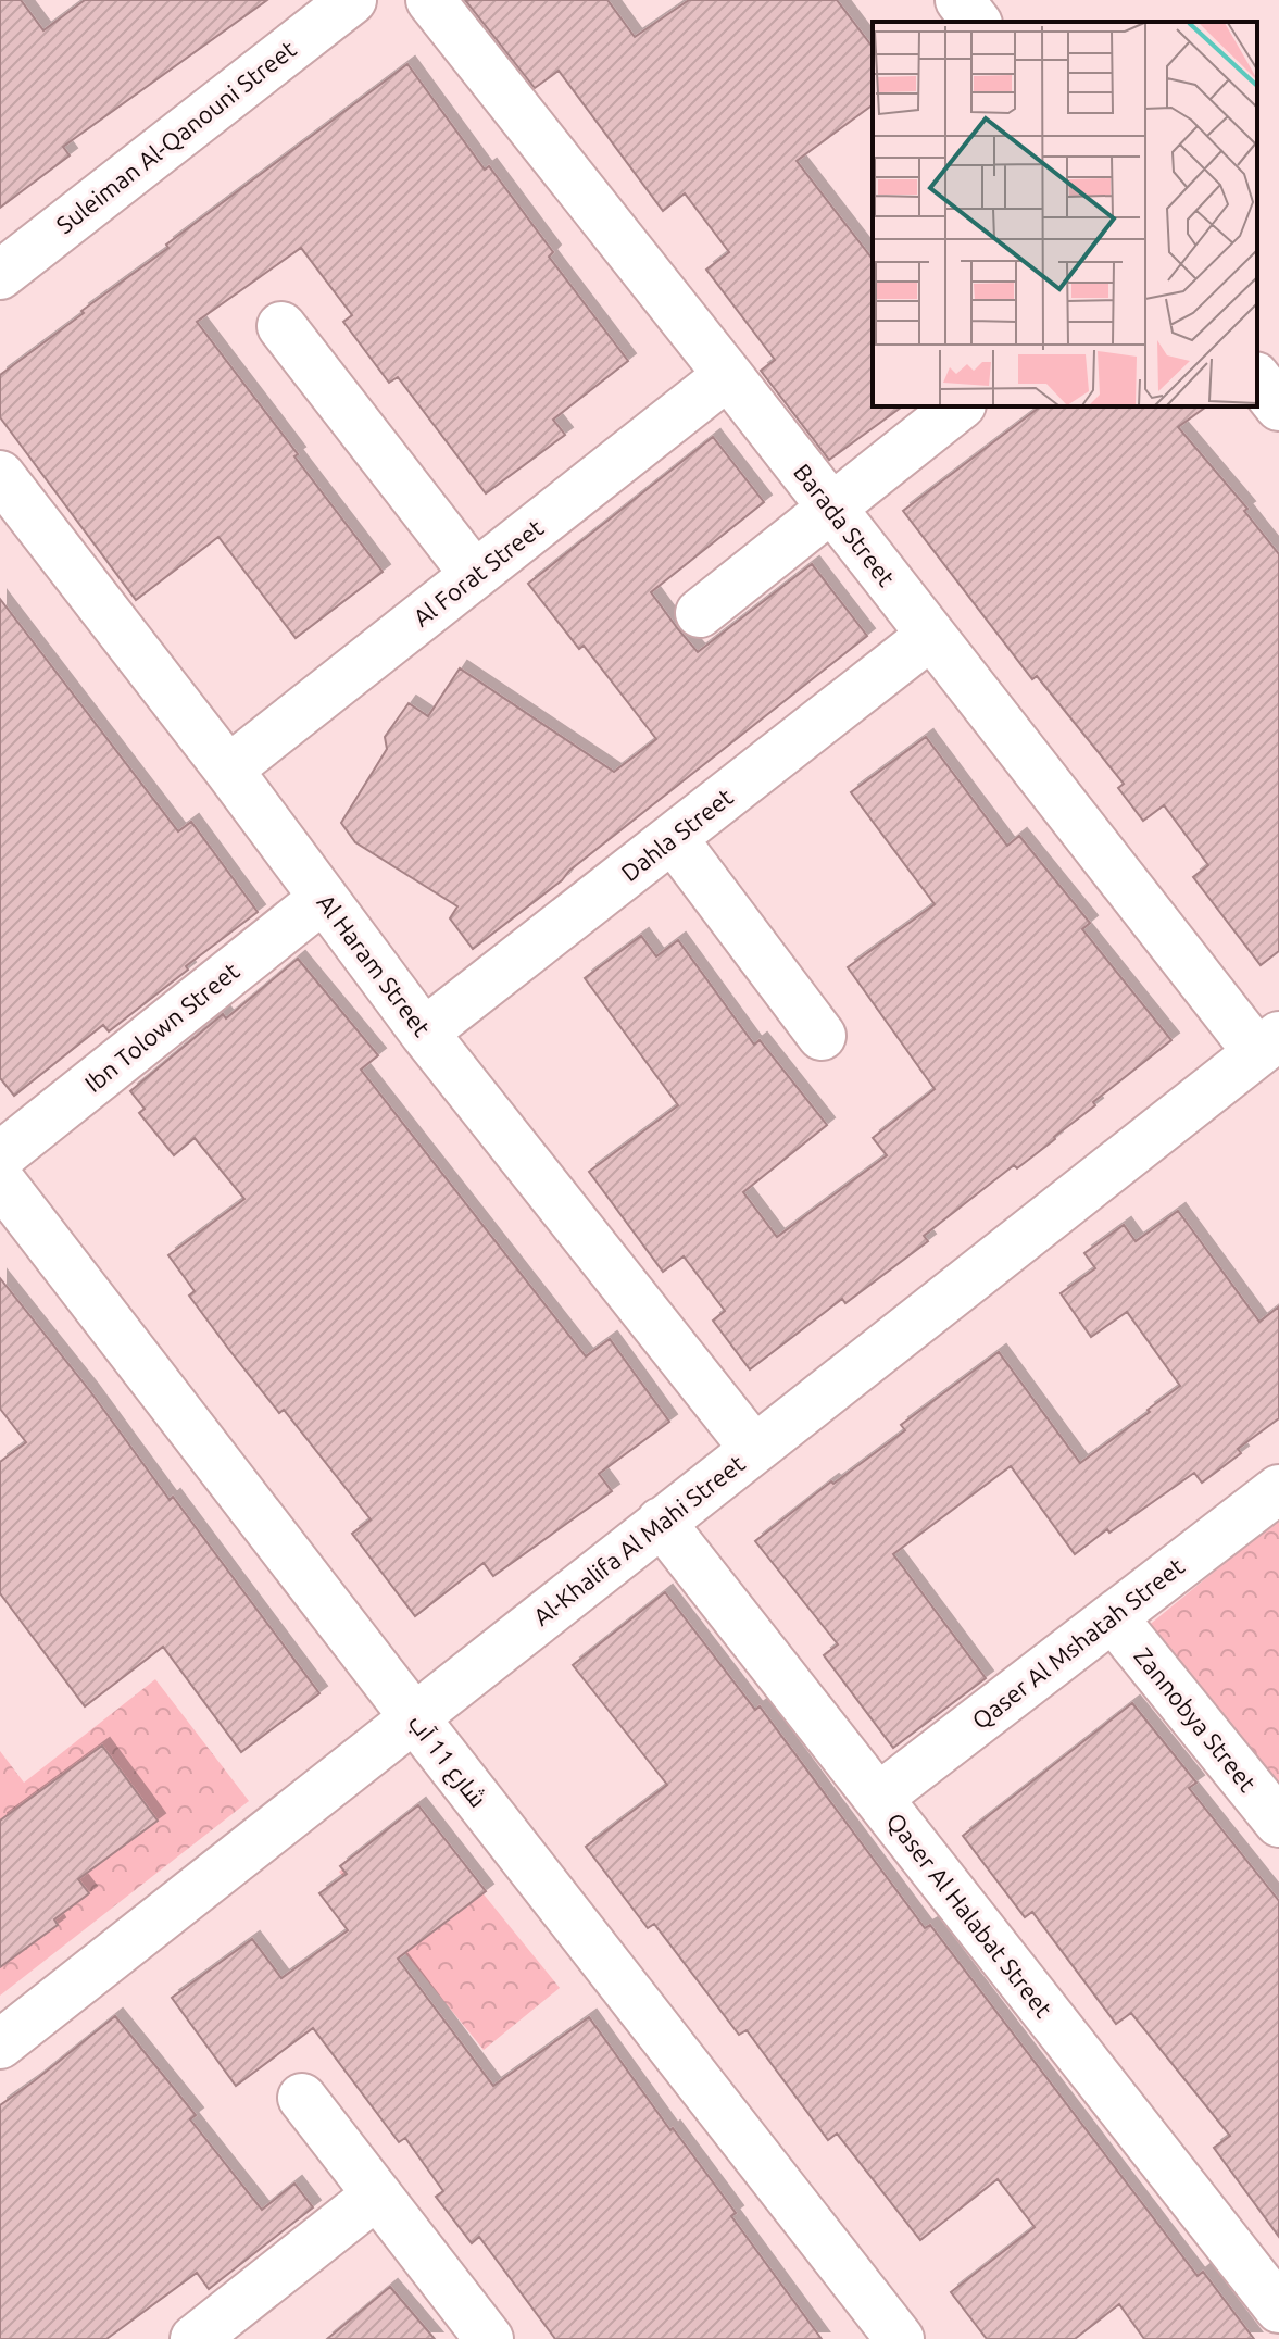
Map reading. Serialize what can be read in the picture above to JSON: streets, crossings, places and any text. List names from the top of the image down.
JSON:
{
  "streets": {
    "street": [
      "Suleiman Al-Qanouni Street",
      "Barada Street",
      "Al Forat Street",
      "Dahla Street",
      "Al Haram Street",
      "Ibn Tolown Street",
      "Al-Khalifa Al Mahi Street",
      "Qaser Al Mshatah Street",
      "Zannobya Street",
      "شارع 11 آب",
      "Qaser Al Halabat Street"
    ]
  },
  "crossings": [
    ["Barada Street", "Al Forat Street"],
    ["Barada Street", "Dahla Street"],
    ["Barada Street", "Al-Khalifa Al Mahi Street"],
    ["Al Forat Street", "Al Haram Street"],
    ["Dahla Street", "Al Haram Street"],
    ["Al Haram Street", "Ibn Tolown Street"],
    ["Al Haram Street", "Al-Khalifa Al Mahi Street"],
    ["Al-Khalifa Al Mahi Street", "شارع 11 آب"],
    ["Al-Khalifa Al Mahi Street", "Qaser Al Halabat Street"],
    ["Qaser Al Mshatah Street", "Zannobya Street"],
    ["Qaser Al Mshatah Street", "Qaser Al Halabat Street"]
  ]
}
